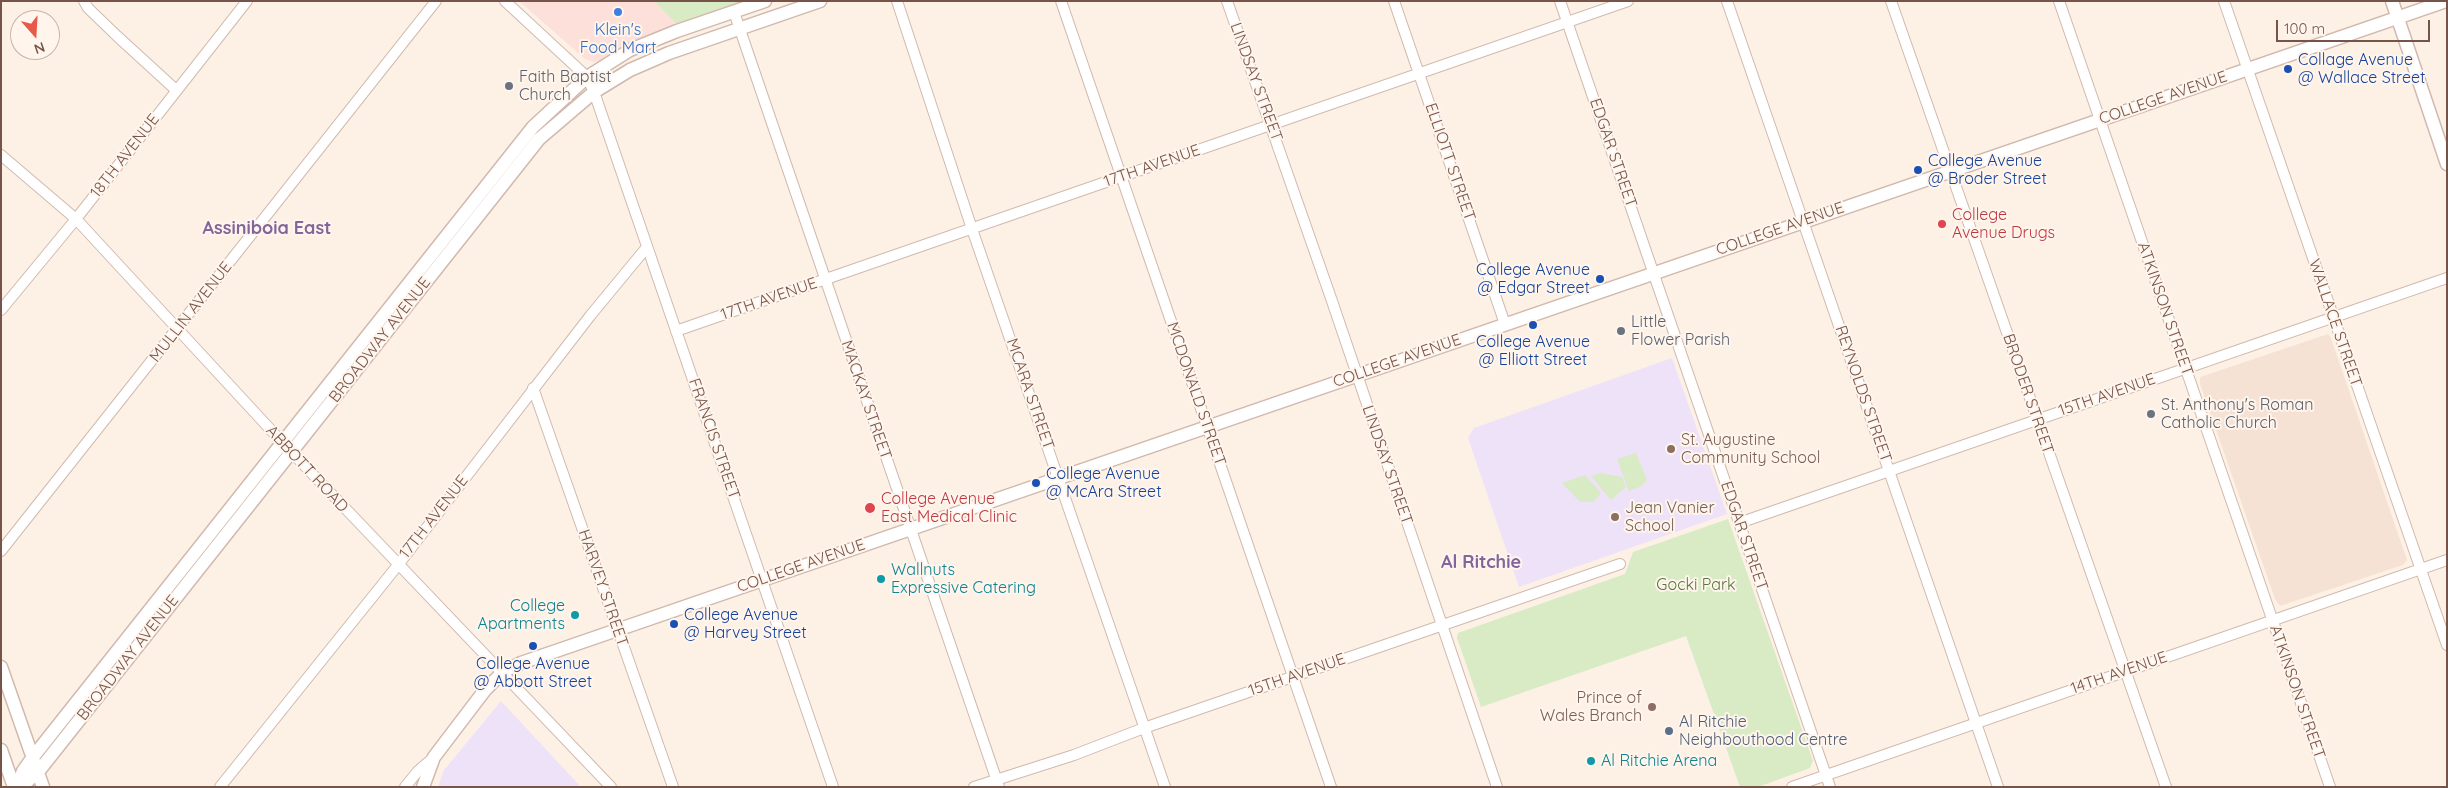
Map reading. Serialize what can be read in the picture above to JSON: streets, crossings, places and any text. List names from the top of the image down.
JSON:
{
  "streets": {
    "street": [
      "LINDSAY STREET",
      "COLLEGE AVENUE",
      "EDGAR STREET",
      "18TH AVENUE",
      "ELLIOTT STREET",
      "17TH AVENUE",
      "ATKINSON STREET",
      "MULLIN AVENUE",
      "WALLACE STREET",
      "BROADWAY AVENUE",
      "MCARA STREET",
      "MCDONALD STREET",
      "REYNOLDS STREET",
      "BRODER STREET",
      "15TH AVENUE",
      "MACKAY STREET",
      "FRANCIS STREET",
      "ABBOTT ROAD",
      "HARVEY STREET",
      "14TH AVENUE"
    ]
  },
  "crossings": [
    ["LINDSAY STREET", "COLLEGE AVENUE"],
    ["LINDSAY STREET", "17TH AVENUE"],
    ["LINDSAY STREET", "15TH AVENUE"],
    ["COLLEGE AVENUE", "EDGAR STREET"],
    ["COLLEGE AVENUE", "ELLIOTT STREET"],
    ["COLLEGE AVENUE", "ATKINSON STREET"],
    ["COLLEGE AVENUE", "WALLACE STREET"],
    ["COLLEGE AVENUE", "MCARA STREET"],
    ["COLLEGE AVENUE", "MCDONALD STREET"],
    ["COLLEGE AVENUE", "REYNOLDS STREET"],
    ["COLLEGE AVENUE", "BRODER STREET"],
    ["COLLEGE AVENUE", "MACKAY STREET"],
    ["COLLEGE AVENUE", "FRANCIS STREET"],
    ["COLLEGE AVENUE", "ABBOTT ROAD"],
    ["COLLEGE AVENUE", "HARVEY STREET"],
    ["EDGAR STREET", "17TH AVENUE"],
    ["EDGAR STREET", "15TH AVENUE"],
    ["EDGAR STREET", "14TH AVENUE"],
    ["18TH AVENUE", "ABBOTT ROAD"],
    ["ELLIOTT STREET", "17TH AVENUE"],
    ["17TH AVENUE", "MCARA STREET"],
    ["17TH AVENUE", "MCDONALD STREET"],
    ["17TH AVENUE", "MACKAY STREET"],
    ["17TH AVENUE", "FRANCIS STREET"],
    ["17TH AVENUE", "ABBOTT ROAD"],
    ["17TH AVENUE", "HARVEY STREET"],
    ["ATKINSON STREET", "15TH AVENUE"],
    ["ATKINSON STREET", "14TH AVENUE"],
    ["MULLIN AVENUE", "ABBOTT ROAD"],
    ["WALLACE STREET", "15TH AVENUE"],
    ["WALLACE STREET", "14TH AVENUE"],
    ["BROADWAY AVENUE", "MACKAY STREET"],
    ["BROADWAY AVENUE", "FRANCIS STREET"],
    ["BROADWAY AVENUE", "ABBOTT ROAD"],
    ["MCARA STREET", "15TH AVENUE"],
    ["MCDONALD STREET", "15TH AVENUE"],
    ["REYNOLDS STREET", "15TH AVENUE"],
    ["REYNOLDS STREET", "14TH AVENUE"],
    ["BRODER STREET", "15TH AVENUE"],
    ["BRODER STREET", "14TH AVENUE"],
    ["15TH AVENUE", "MACKAY STREET"]
  ],
  "districts": ["Assiniboia East", "Al Ritchie"],
  "parks": ["Gocki Park"],
  "places": [
    "Klein's Food Mart",
    "Collage Avenue @ Wallace Street",
    "Faith Baptist Church",
    "College Avenue @ Broder Street",
    "College Avenue Drugs",
    "College Avenue @ Edgar Street",
    "College Avenue @ Elliott Street",
    "Little Flower Parish",
    "St. Anthony's Roman Catholic Church",
    "St. Augustine Community School",
    "College Avenue @ McAra Street",
    "College Avenue East Medical Clinic",
    "Jean Vanier School",
    "Wallnuts Expressive Catering",
    "College Apartments",
    "College Avenue @ Harvey Street",
    "College Avenue @ Abbott Street",
    "Prince of Wales Branch",
    "Al Ritchie Neighbouthood Centre",
    "Al Ritchie Arena"
  ],
  "scale_bar": "100 m",
  "north": "bottom"
}
